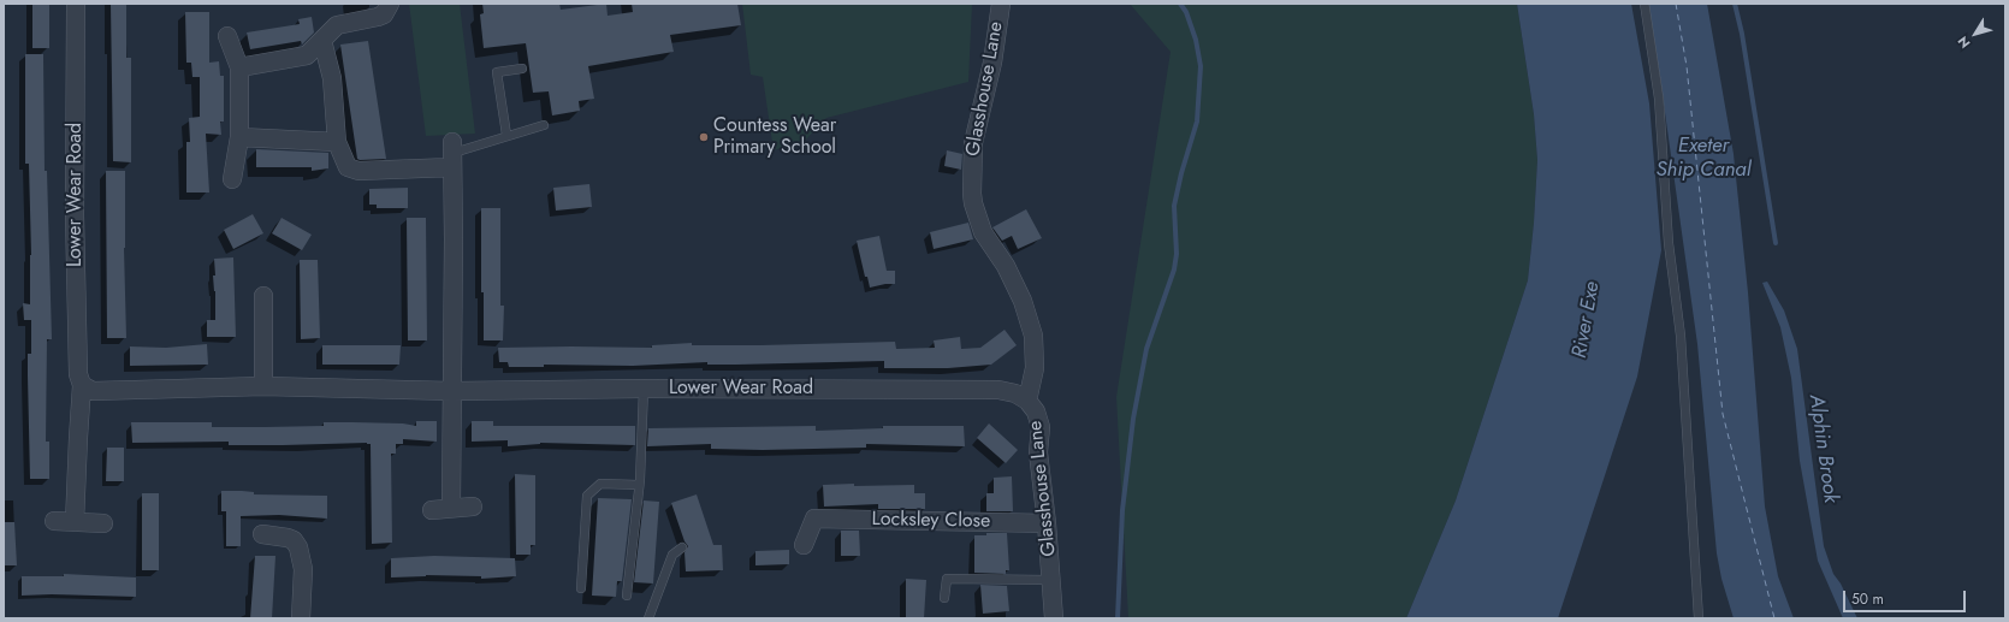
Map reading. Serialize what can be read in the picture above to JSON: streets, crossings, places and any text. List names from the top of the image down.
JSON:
{
  "streets": {
    "street": ["Glasshouse Lane", "Lower Wear Road", "Locksley Close"]
  },
  "crossings": [
    ["Glasshouse Lane", "Lower Wear Road"],
    ["Glasshouse Lane", "Locksley Close"]
  ],
  "water": ["Exeter Ship Canal", "River Exe", "Alphin Brook"],
  "places": ["Countess Wear Primary School"],
  "scale_bar": "50 m",
  "north": "bottom left"
}
